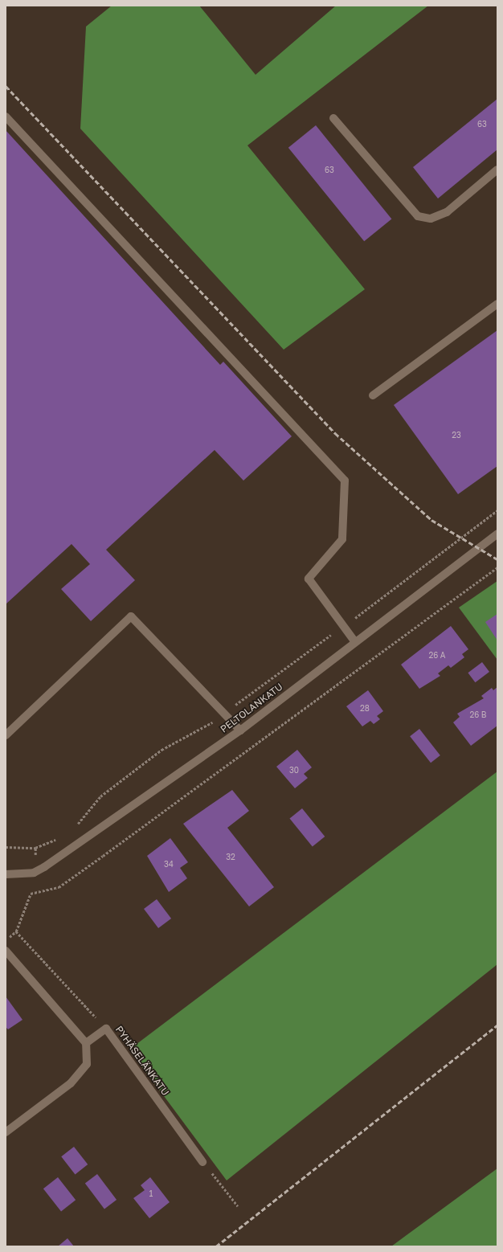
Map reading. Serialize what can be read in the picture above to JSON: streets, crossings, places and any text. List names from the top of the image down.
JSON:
{
  "streets": {
    "street": ["PELTOLANKATU", "PYHÄSELÄNKATU"]
  },
  "house_numbers": [
    "63",
    "63",
    "23",
    "26 A",
    "28",
    "26 B",
    "30",
    "32",
    "34",
    "1"
  ]
}
